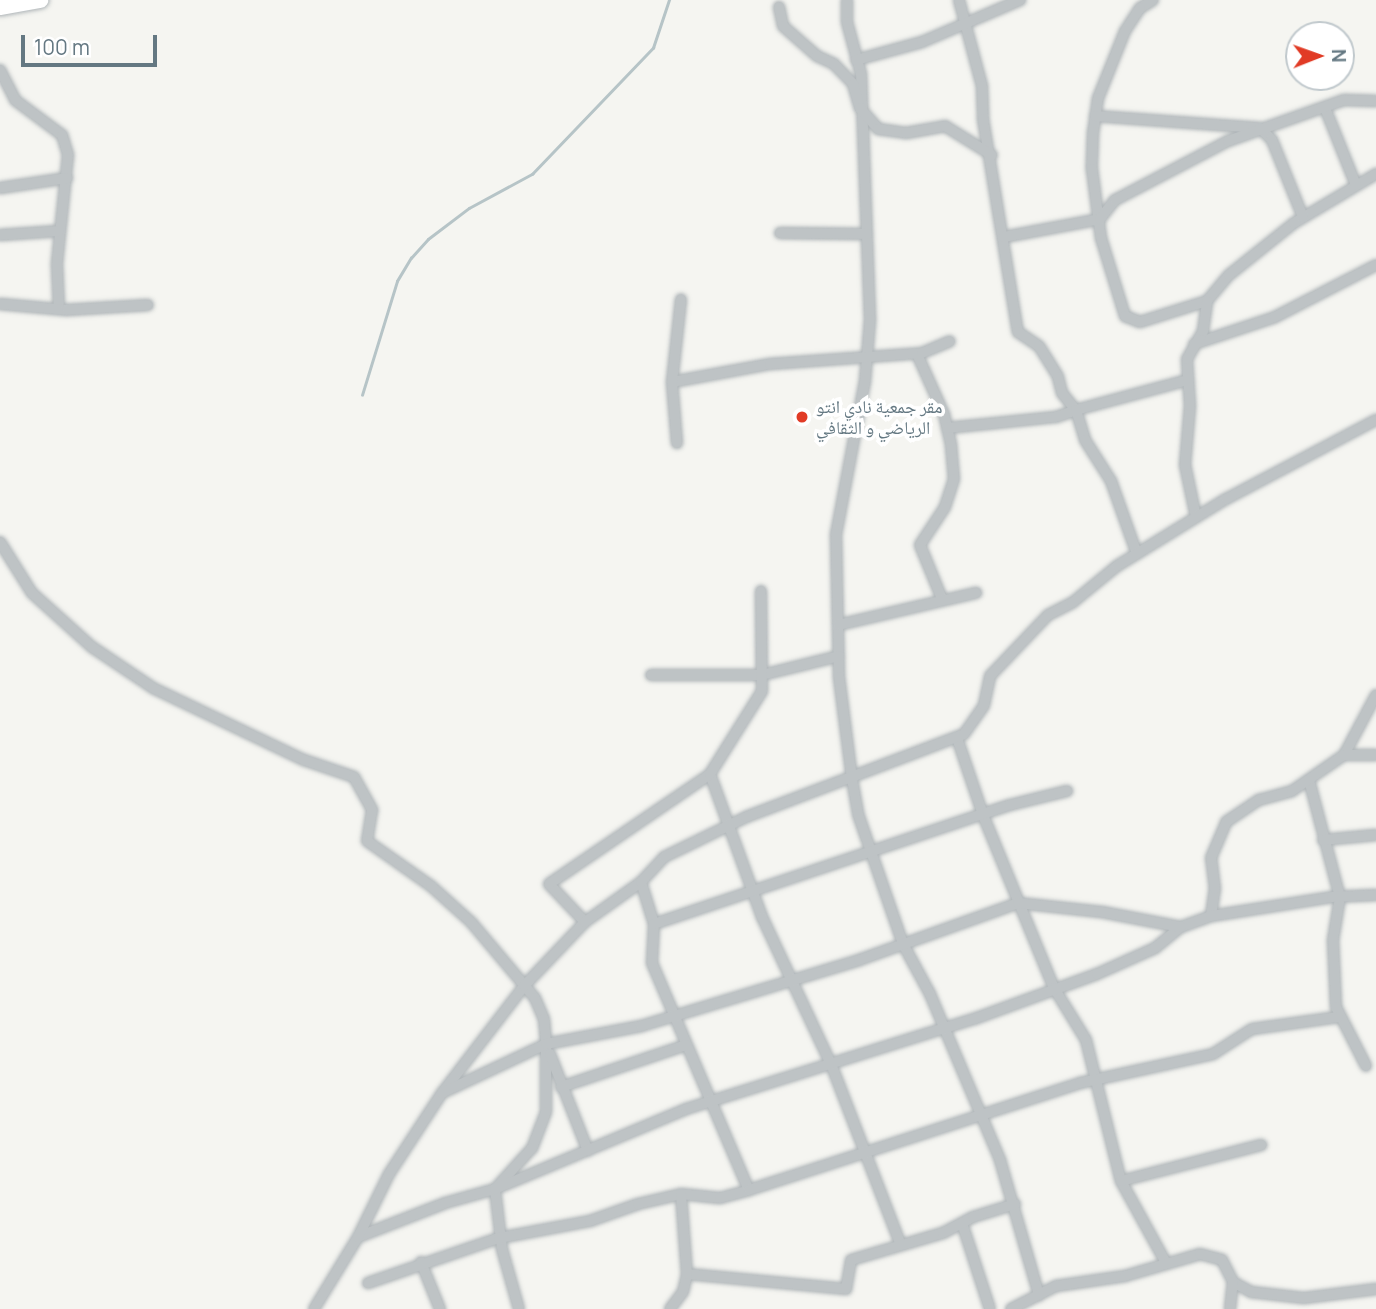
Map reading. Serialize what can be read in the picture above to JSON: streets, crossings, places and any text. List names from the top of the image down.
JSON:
{
  "places": ["مقر جمعية نادي انتو الرياضي و الثقافي"],
  "scale_bar": "100 m",
  "north": "right"
}
